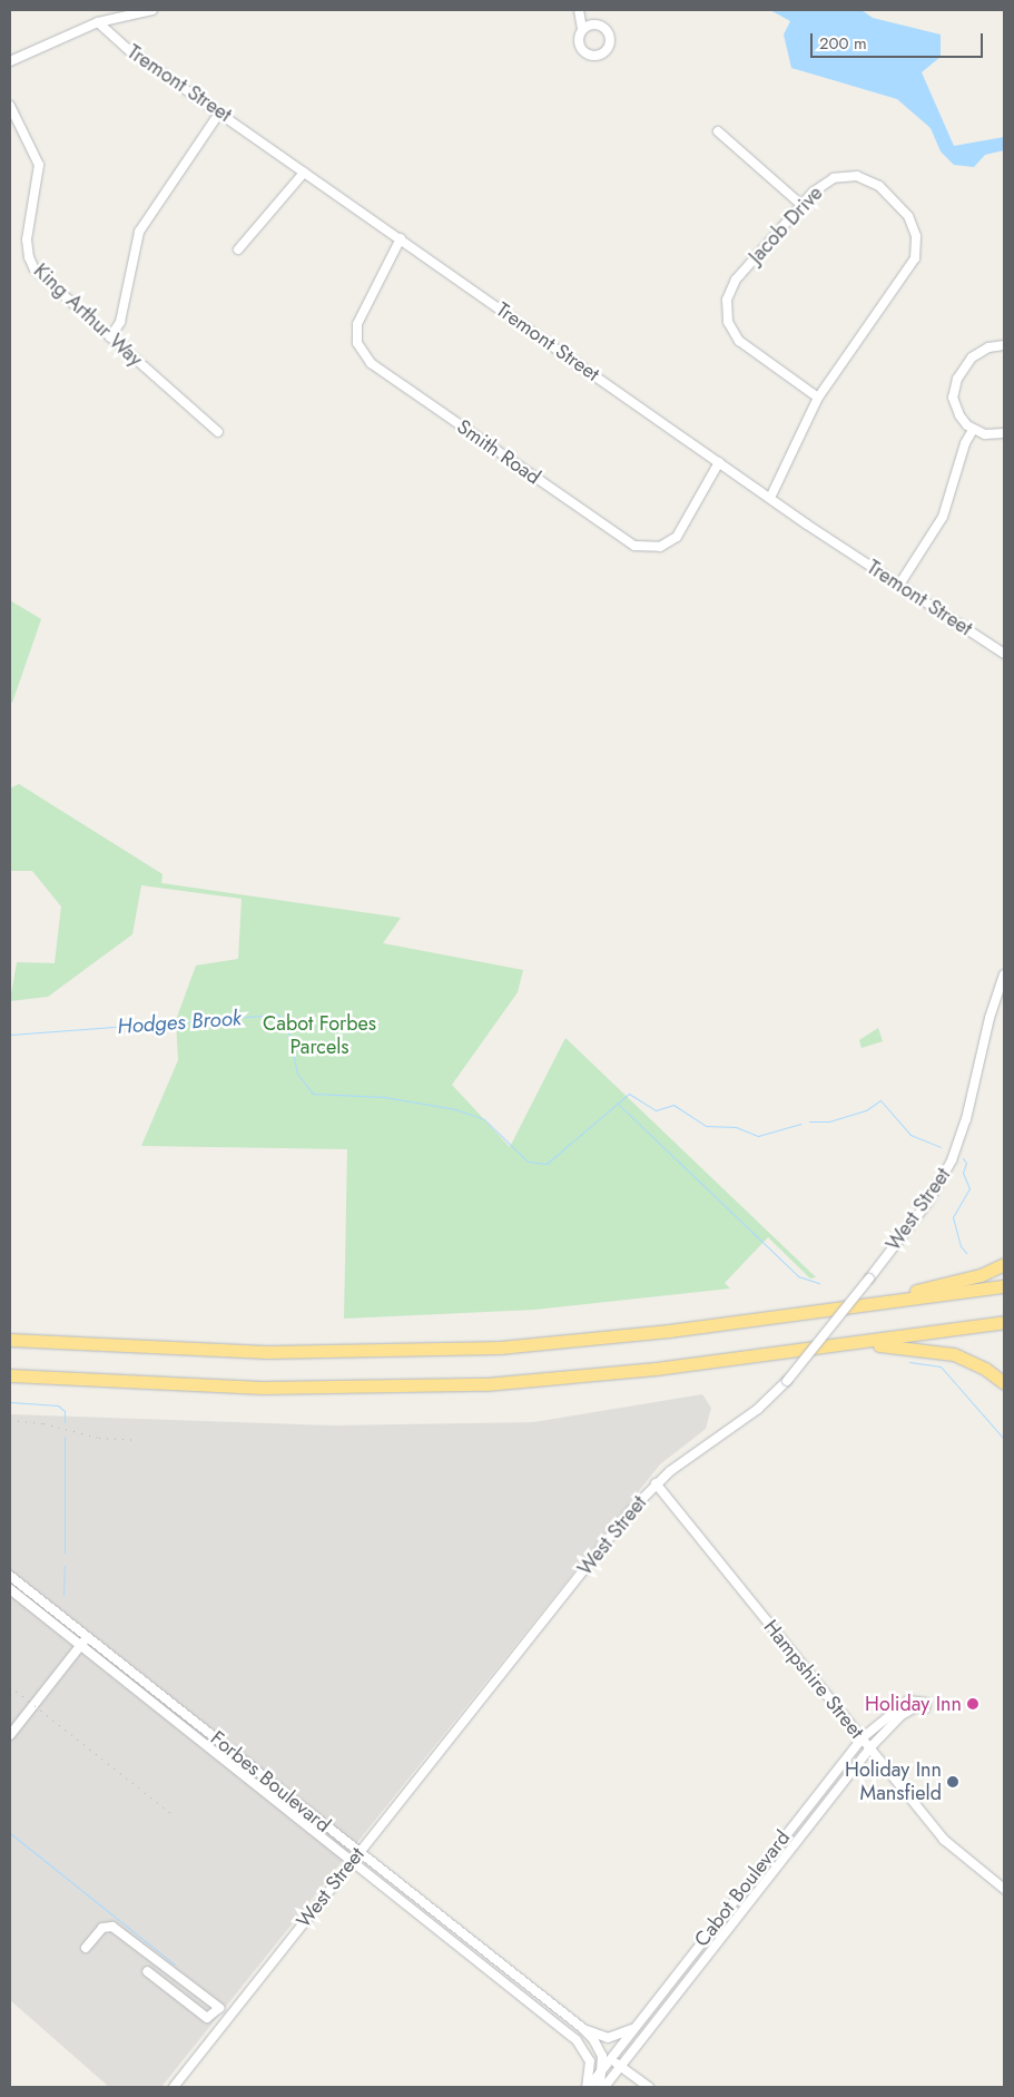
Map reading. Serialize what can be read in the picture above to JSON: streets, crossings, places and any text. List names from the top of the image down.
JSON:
{
  "streets": {
    "street": [
      "Tremont Street",
      "Jacob Drive",
      "King Arthur Way",
      "Smith Road",
      "West Street",
      "Hampshire Street",
      "Forbes Boulevard",
      "Cabot Boulevard"
    ]
  },
  "crossings": [
    ["Tremont Street", "Jacob Drive"],
    ["Tremont Street", "Smith Road"],
    ["West Street", "Hampshire Street"],
    ["West Street", "Forbes Boulevard"],
    ["Hampshire Street", "Cabot Boulevard"],
    ["Forbes Boulevard", "Cabot Boulevard"]
  ],
  "water": ["Hodges Brook"],
  "parks": ["Cabot Forbes Parcels"],
  "places": ["Holiday Inn", "Holiday Inn Mansfield"],
  "scale_bar": "200 m"
}
